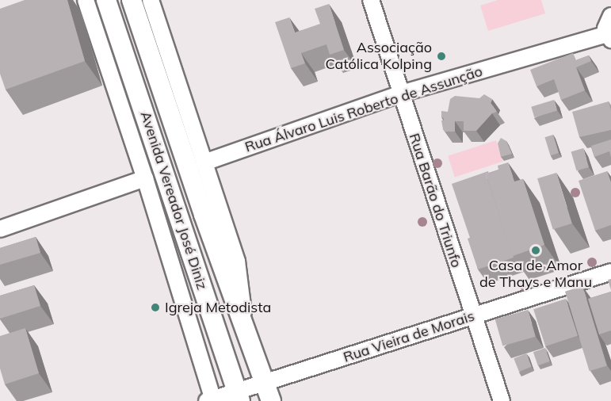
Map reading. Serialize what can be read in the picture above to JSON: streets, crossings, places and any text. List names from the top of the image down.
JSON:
{
  "streets": {
    "main road": ["Avenida Vereador José Diniz"],
    "street": ["Rua Álvaro Luis Roberto de Assunção", "Rua Barão do Triunfo", "Rua Vieira de Morais"]
  },
  "crossings": [
    ["Rua Álvaro Luis Roberto de Assunção", "Avenida Vereador José Diniz"],
    ["Rua Álvaro Luis Roberto de Assunção", "Rua Barão do Triunfo"],
    ["Avenida Vereador José Diniz", "Rua Vieira de Morais"],
    ["Rua Barão do Triunfo", "Rua Vieira de Morais"]
  ],
  "places": ["Associação Católica Kolping", "Casa de Amor de Thays e Manu", "Igreja Metodista"]
}
